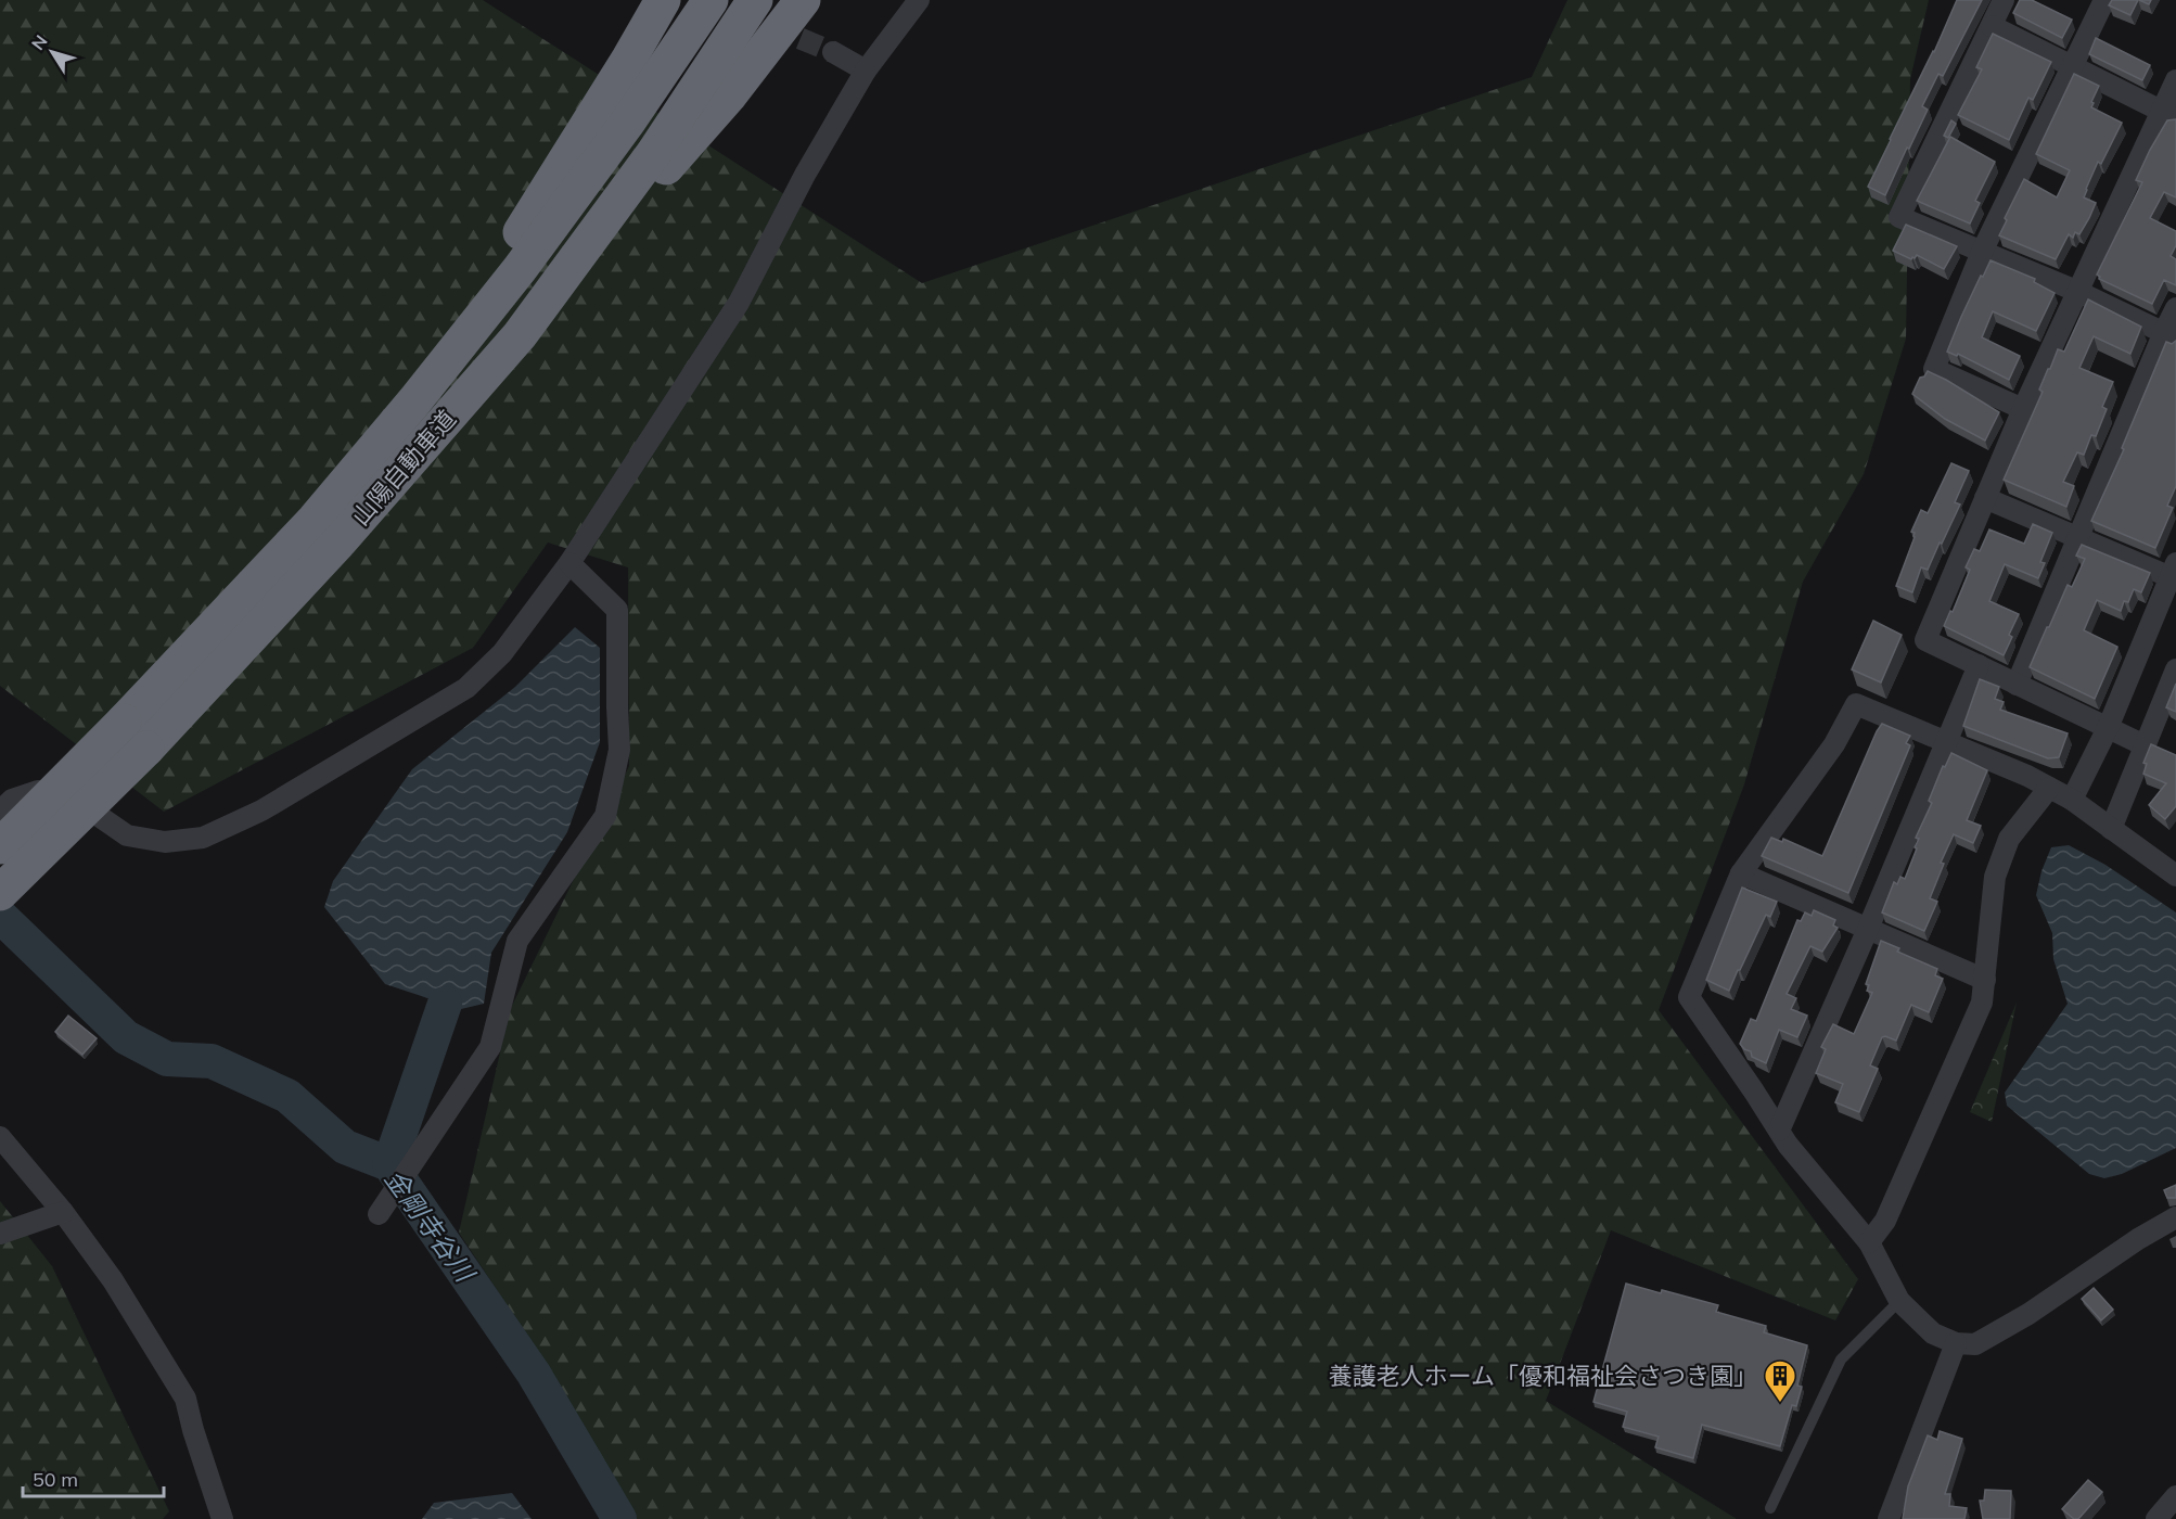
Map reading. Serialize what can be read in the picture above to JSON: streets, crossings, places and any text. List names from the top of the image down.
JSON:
{
  "streets": {
    "highway": ["山陽自動車道"]
  },
  "water": ["金剛寺谷川"],
  "places": {
    "building": ["養護老人ホーム「優和福祉会さつき園」"]
  },
  "scale_bar": "50 m",
  "north": "top left"
}
